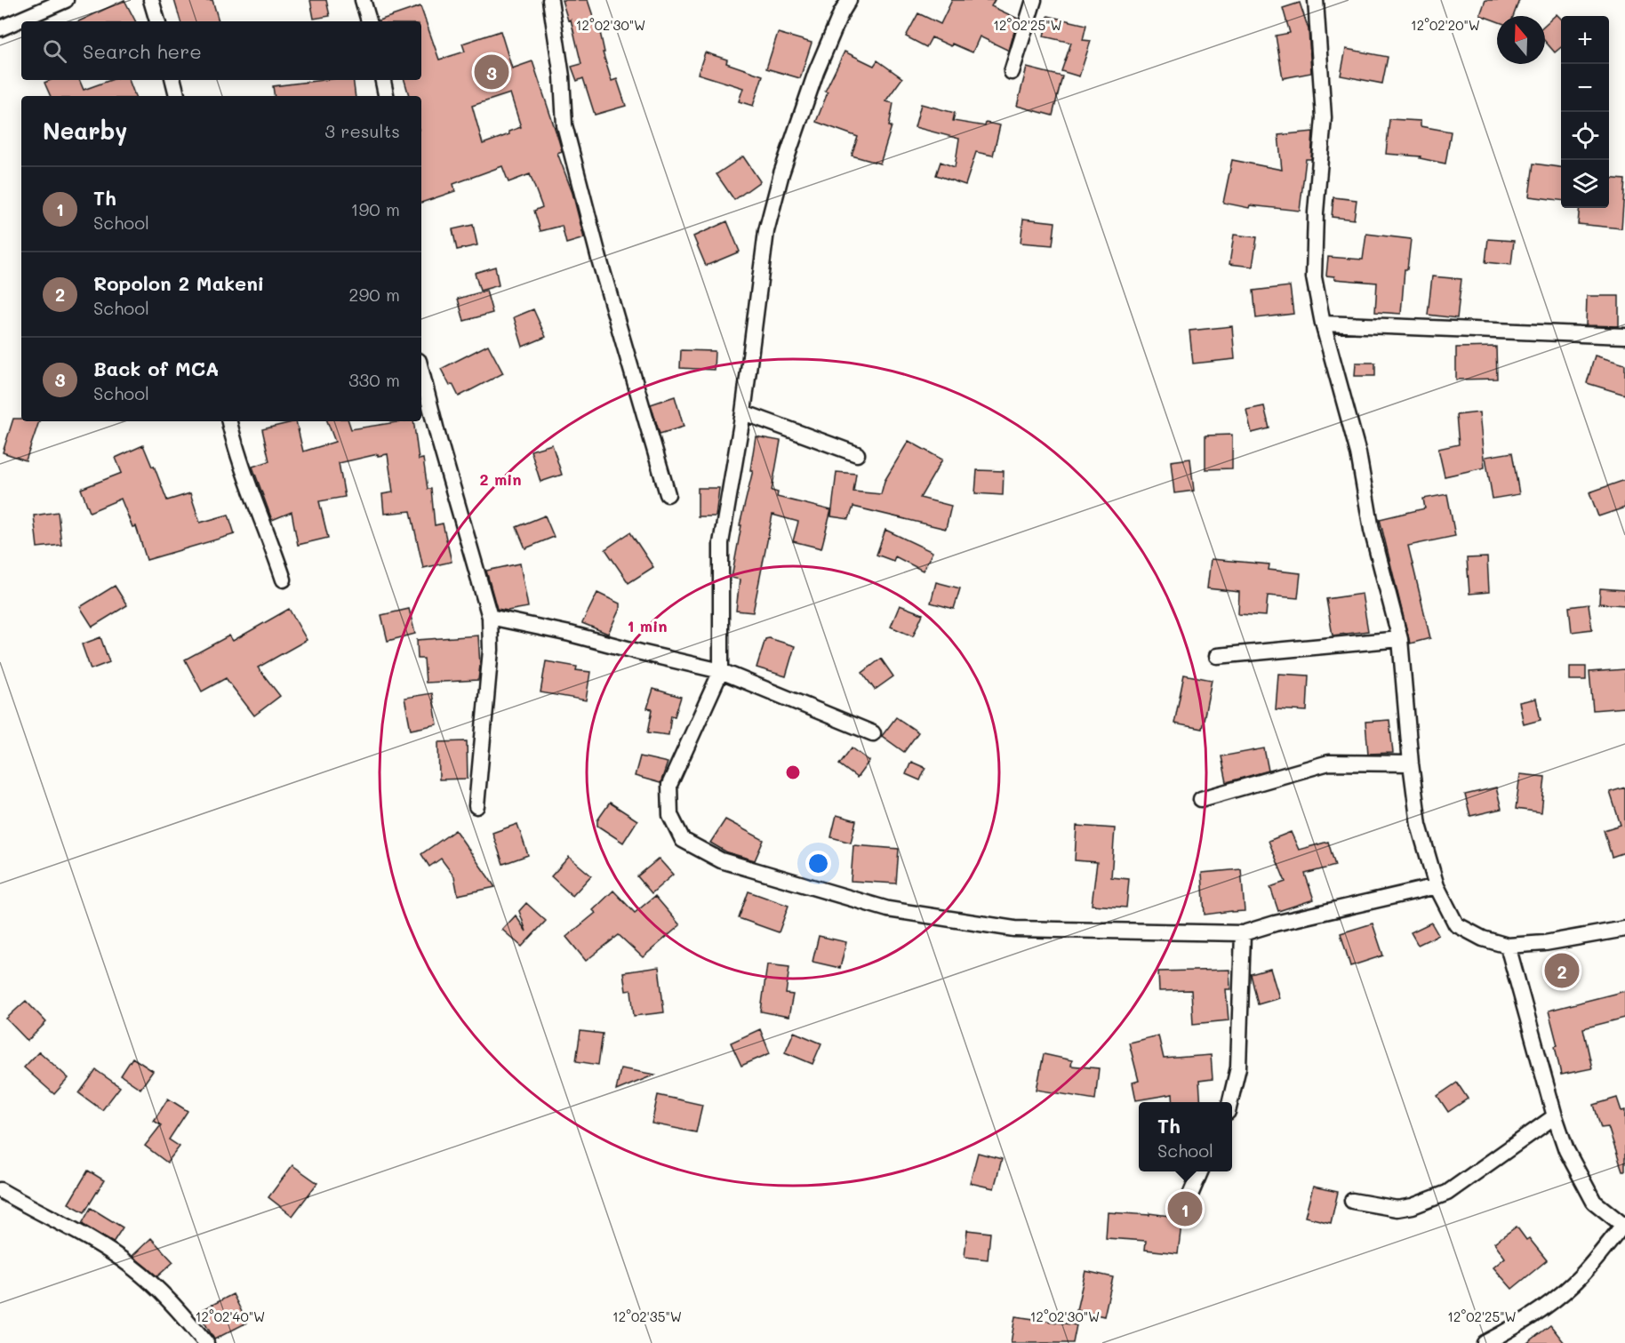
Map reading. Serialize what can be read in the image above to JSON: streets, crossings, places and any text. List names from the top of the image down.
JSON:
{
  "north": "top",
  "page": {
    "map_buttons": ["+", "−"],
    "search": "Search here",
    "pins": ["3", "2", "1"],
    "heading": ["Nearby", "3 results"],
    "list": [
      {
        "mark": "1",
        "name": "Th",
        "note": "School",
        "value": "190 m"
      },
      {
        "mark": "2",
        "name": "Ropolon 2 Makeni",
        "note": "School",
        "value": "290 m"
      },
      {
        "mark": "3",
        "name": "Back of MCA",
        "note": "School",
        "value": "330 m"
      }
    ],
    "popup": ["Th", "School"]
  },
  "coordinates": [
    "12°02'30\"W",
    "12°02'25\"W",
    "12°02'20\"W",
    "12°02'40\"W",
    "12°02'35\"W"
  ],
  "rings": ["2 min", "1 min"]
}
